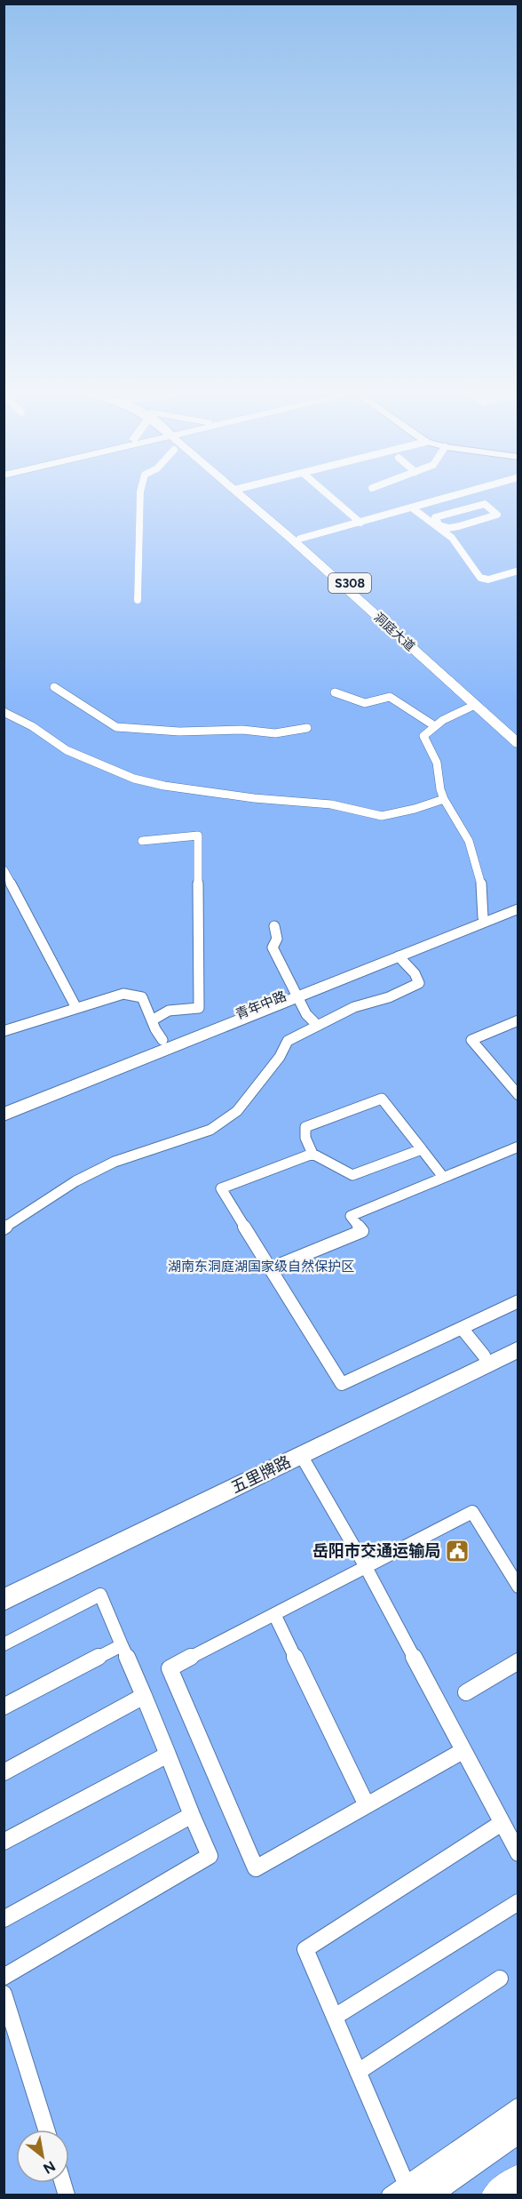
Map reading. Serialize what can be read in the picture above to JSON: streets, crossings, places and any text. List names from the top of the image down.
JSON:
{
  "streets": {
    "main road": [
      "S308",
      "洞庭大道",
      "青年中路",
      "五里牌路"
    ]
  },
  "parks": ["湖南东洞庭湖国家级自然保护区"],
  "places": {
    "public building": ["岳阳市交通运输局"]
  },
  "north": "bottom right"
}
